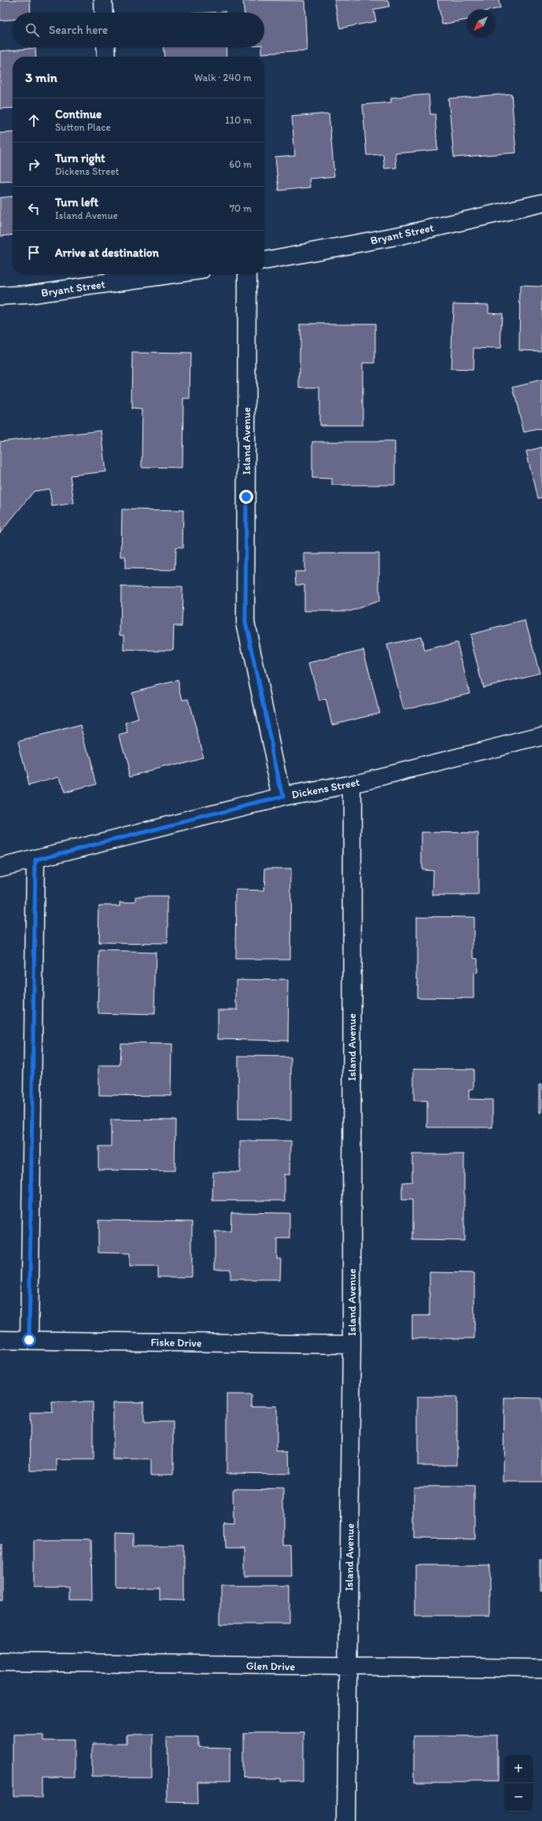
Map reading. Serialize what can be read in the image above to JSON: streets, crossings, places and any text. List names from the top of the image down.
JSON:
{
  "streets": {
    "street": [
      "Bryant Street",
      "Island Avenue",
      "Dickens Street",
      "Fiske Drive",
      "Glen Drive"
    ]
  },
  "crossings": [
    ["Island Avenue", "Dickens Street"],
    ["Island Avenue", "Fiske Drive"],
    ["Island Avenue", "Glen Drive"]
  ],
  "north": "bottom left",
  "page": {
    "search": "Search here",
    "heading": ["3 min", "Walk · 240 m"],
    "list": [
      ["Continue", "Sutton Place", "110 m"],
      ["Turn right", "Dickens Street", "60 m"],
      ["Turn left", "Island Avenue", "70 m"],
      "Arrive at destination"
    ],
    "map_buttons": ["+", "−"]
  }
}
